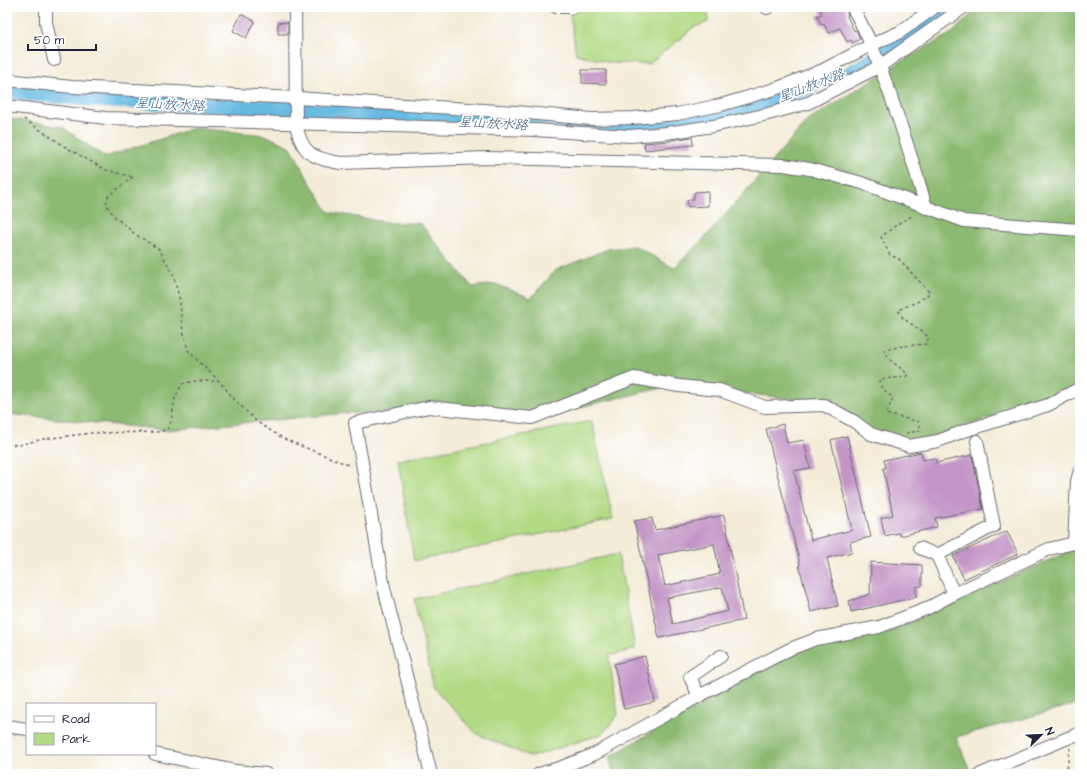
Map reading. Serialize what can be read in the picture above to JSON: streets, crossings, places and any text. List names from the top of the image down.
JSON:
{
  "water": ["星山放水路"],
  "legend": ["Road", "Park"],
  "scale_bar": "50 m",
  "north": "top right"
}
